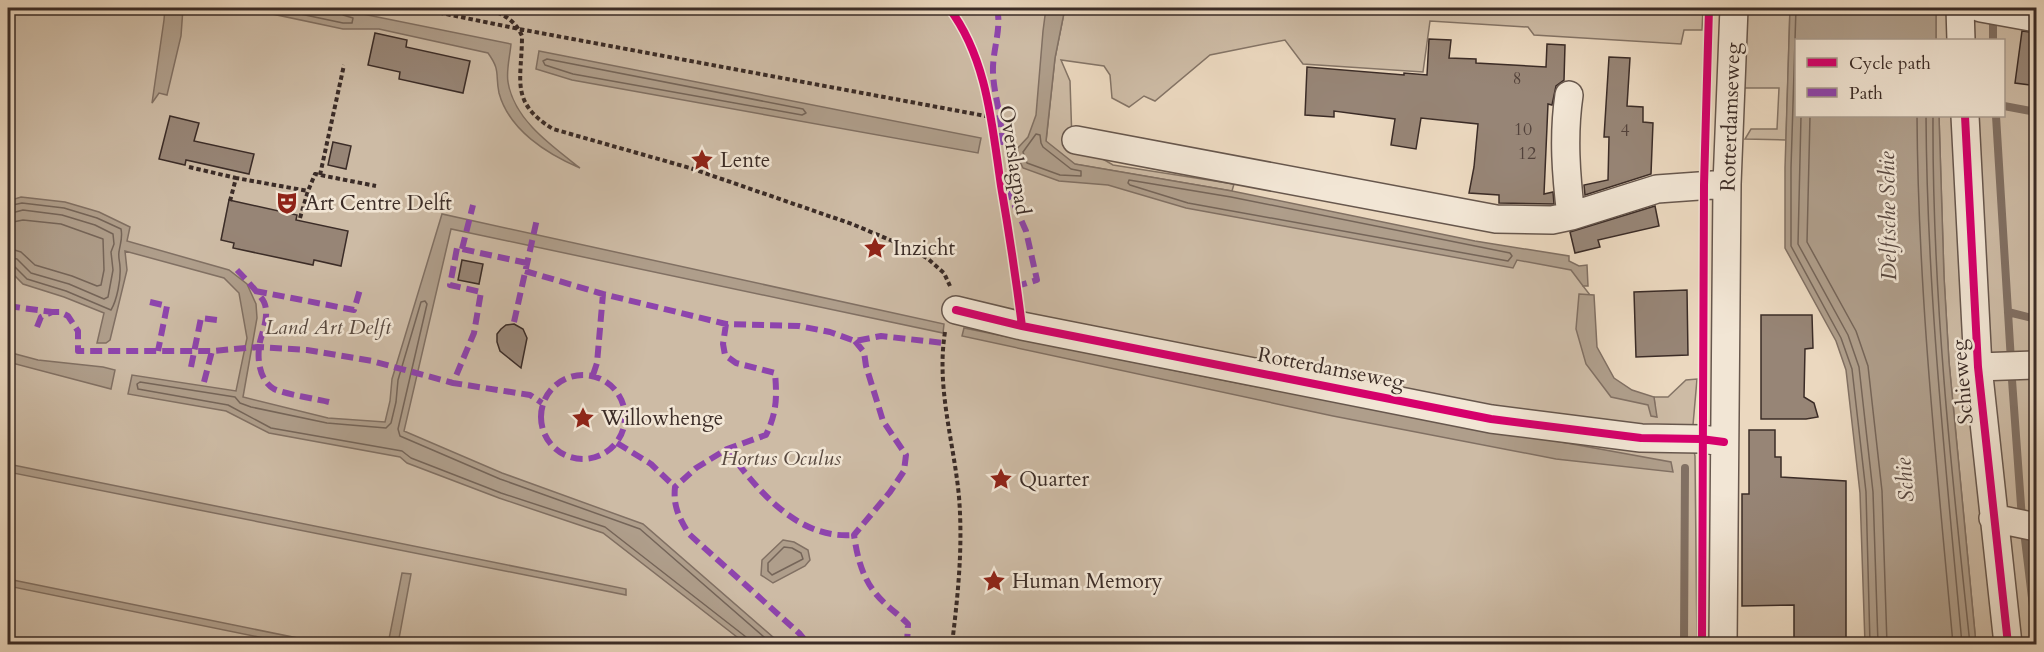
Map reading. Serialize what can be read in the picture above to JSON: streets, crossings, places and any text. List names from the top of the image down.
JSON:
{
  "streets": {
    "street": ["Rotterdamseweg", "Schieweg"],
    "cycle path": ["Overslagpad"]
  },
  "water": ["Delftsche Schie", "Schie"],
  "parks": ["Land Art Delft", "Hortus Oculus"],
  "places": {
    "place": [
      "Lente",
      "Inzicht",
      "Willowhenge",
      "Quarter",
      "Human Memory"
    ],
    "theatre": ["Art Centre Delft"]
  },
  "house_numbers": [
    "8",
    "10",
    "4",
    "12"
  ],
  "legend": ["Cycle path", "Path"]
}
